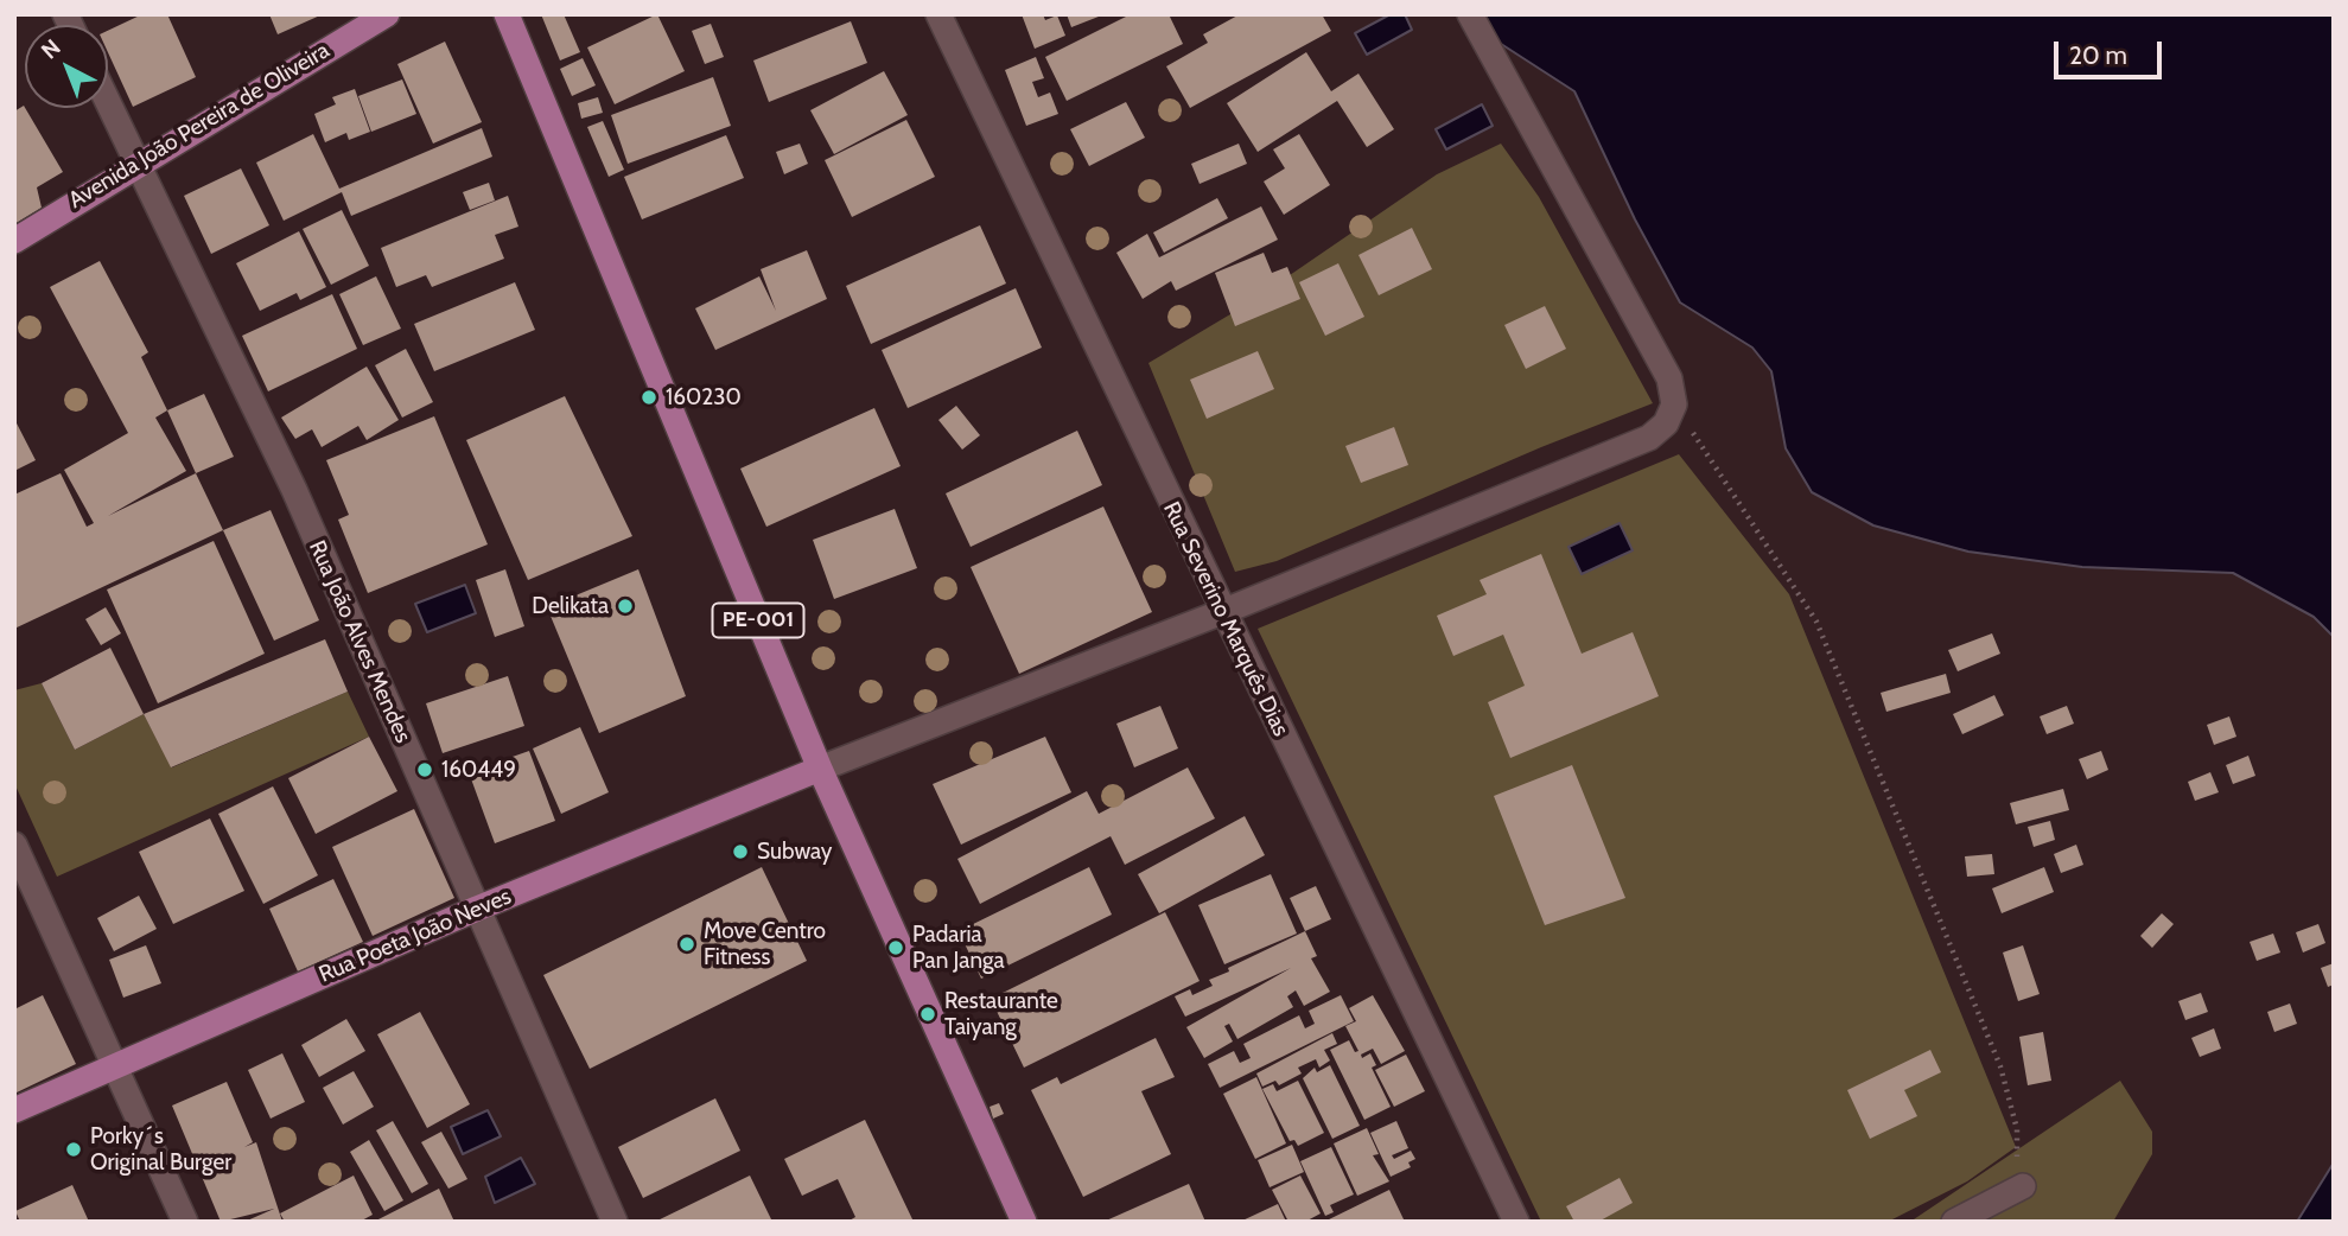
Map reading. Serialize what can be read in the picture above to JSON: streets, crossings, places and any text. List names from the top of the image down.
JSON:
{
  "streets": {
    "main road": ["Avenida João Pereira de Oliveira", "PE-001", "Rua Poeta João Neves"],
    "street": ["Rua Severino Marquês Dias", "Rua João Alves Mendes"]
  },
  "crossings": [
    ["Avenida João Pereira de Oliveira", "Rua João Alves Mendes"],
    ["PE-001", "Rua Poeta João Neves"],
    ["Rua João Alves Mendes", "Rua Poeta João Neves"]
  ],
  "places": [
    "160230",
    "Delikata",
    "160449",
    "Subway",
    "Move Centro Fitness",
    "Padaria Pan Janga",
    "Restaurante Taiyang",
    "Porky´s Original Burger"
  ],
  "scale_bar": "20 m",
  "north": "top left"
}
